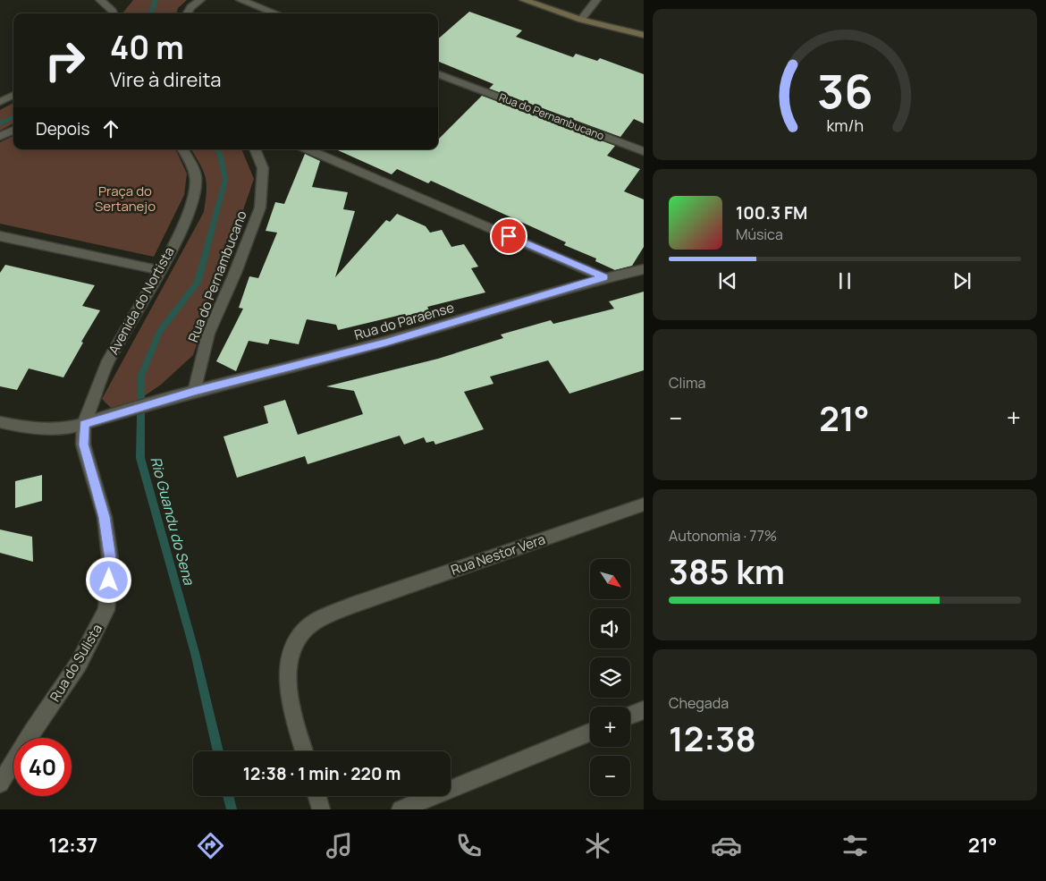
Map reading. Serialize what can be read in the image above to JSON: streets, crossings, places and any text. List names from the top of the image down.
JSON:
{
  "streets": {
    "street": [
      "Rua do Pernambucano",
      "Avenida do Nortista",
      "Rua do Paraense",
      "Rua Nestor Vera",
      "Rua do Sulista"
    ]
  },
  "crossings": [
    ["Rua do Pernambucano", "Rua do Paraense"],
    ["Avenida do Nortista", "Rua do Paraense"],
    ["Avenida do Nortista", "Rua do Sulista"],
    ["Rua do Paraense", "Rua do Sulista"]
  ],
  "water": ["Rio Guandu do Sena"],
  "parks": ["Praça do Sertanejo"],
  "north": "bottom right",
  "page": {
    "turn": ["40 m", "Vire à direita"],
    "then": "Depois",
    "song": ["100.3 FM", "Música"],
    "tile": [
      "Clima",
      ["Autonomia · 77%", "385 km"],
      ["Chegada", "12:38"]
    ],
    "heat": ["−", "21°", "+"],
    "map_buttons": ["+", "−"],
    "limit": "40",
    "trip": "12:38 · 1 min · 220 m",
    "tabs": ["12:37", "21°"],
    "gauge": ["36", "km/h"]
  }
}
